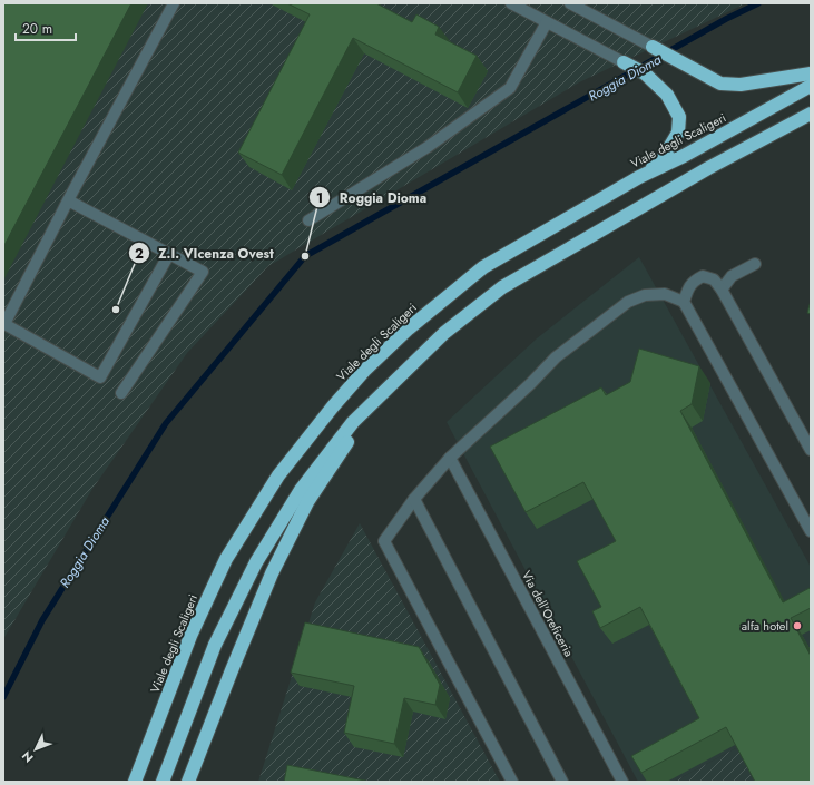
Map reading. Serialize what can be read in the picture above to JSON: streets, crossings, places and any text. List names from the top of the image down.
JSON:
{
  "streets": {
    "highway": ["Viale degli Scaligeri"],
    "street": ["Via dell'Oreficeria"]
  },
  "water": ["Roggia Dioma"],
  "places": ["Roggia Dioma", "Z.I. VIcenza Ovest", "alfa hotel"],
  "scale_bar": "20 m",
  "north": "bottom left"
}
